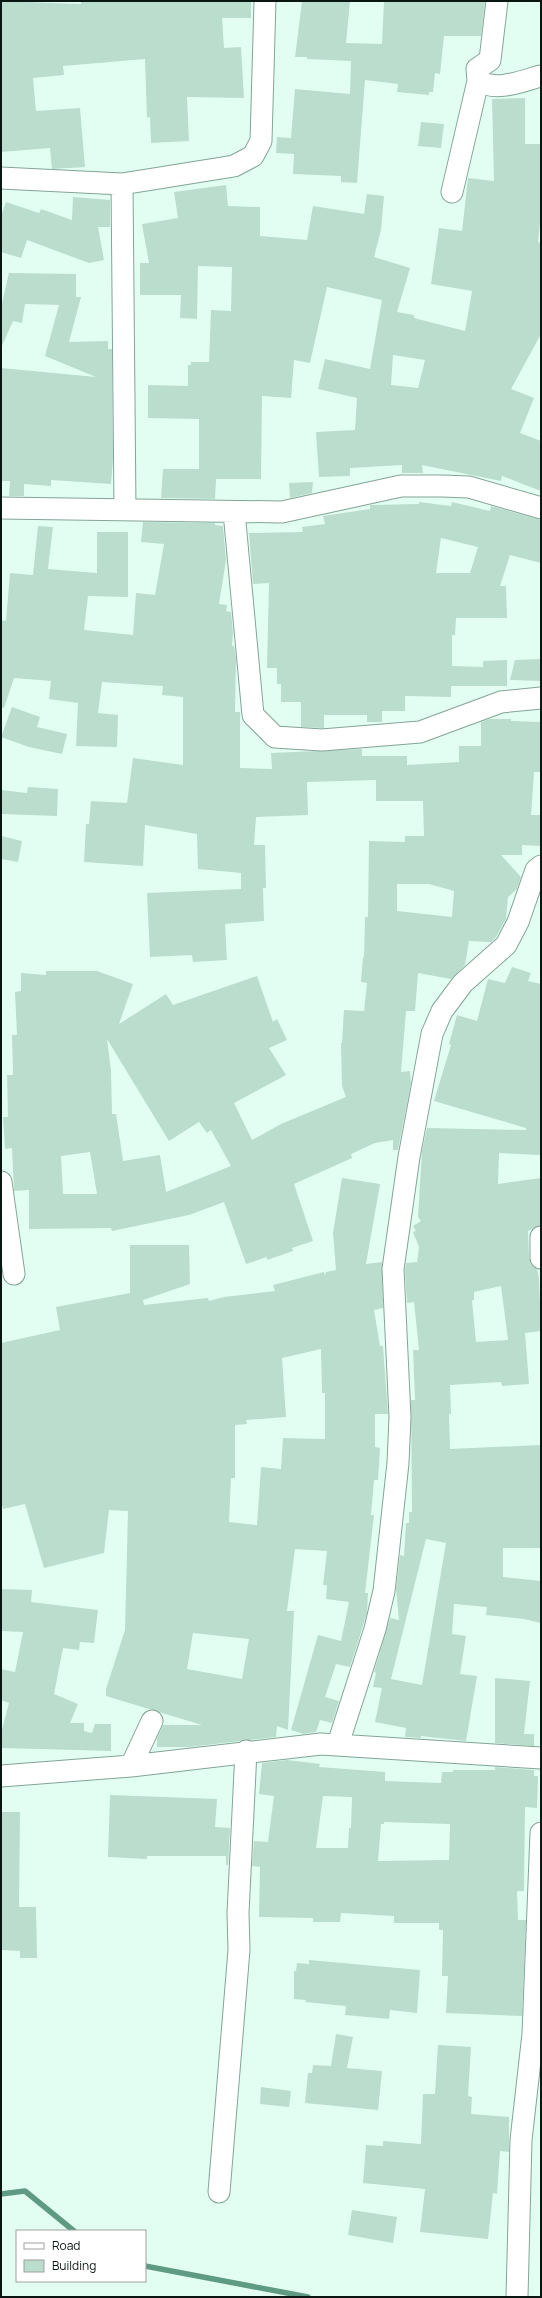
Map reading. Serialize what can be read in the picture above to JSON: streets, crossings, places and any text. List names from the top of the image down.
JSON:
{
  "legend": ["Road", "Building"]
}
